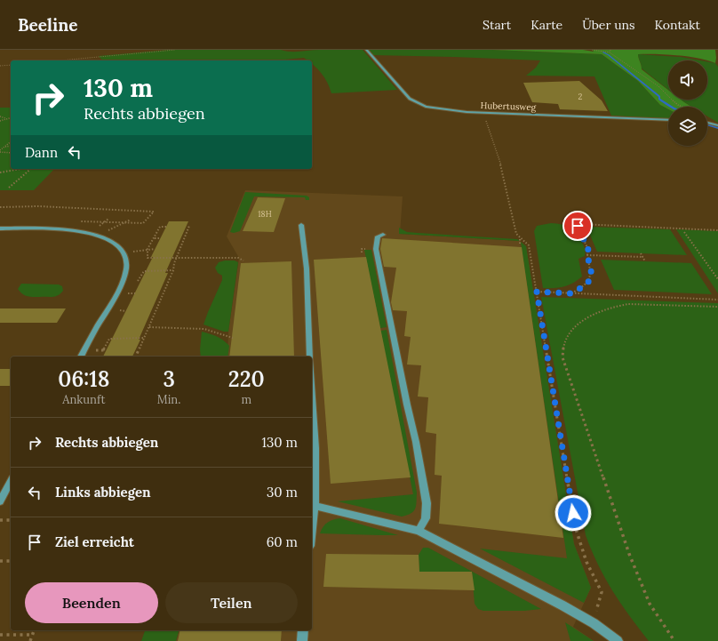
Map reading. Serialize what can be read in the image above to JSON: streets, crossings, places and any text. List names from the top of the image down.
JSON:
{
  "streets": {
    "street": ["Hubertusweg"]
  },
  "house_numbers": ["2", "18H"],
  "page": {
    "header": "Beeline",
    "nav": [
      "Start",
      "Karte",
      "Über uns",
      "Kontakt"
    ],
    "turn": ["130 m", "Rechts abbiegen"],
    "then": "Dann",
    "eta": [
      "06:18",
      "Ankunft",
      "3",
      "Min.",
      "220",
      "m"
    ],
    "list": [
      {
        "name": "Rechts abbiegen",
        "value": "130 m"
      },
      {
        "name": "Links abbiegen",
        "value": "30 m"
      },
      {
        "name": "Ziel erreicht",
        "value": "60 m"
      }
    ],
    "buttons": ["Beenden", "Teilen"]
  }
}
